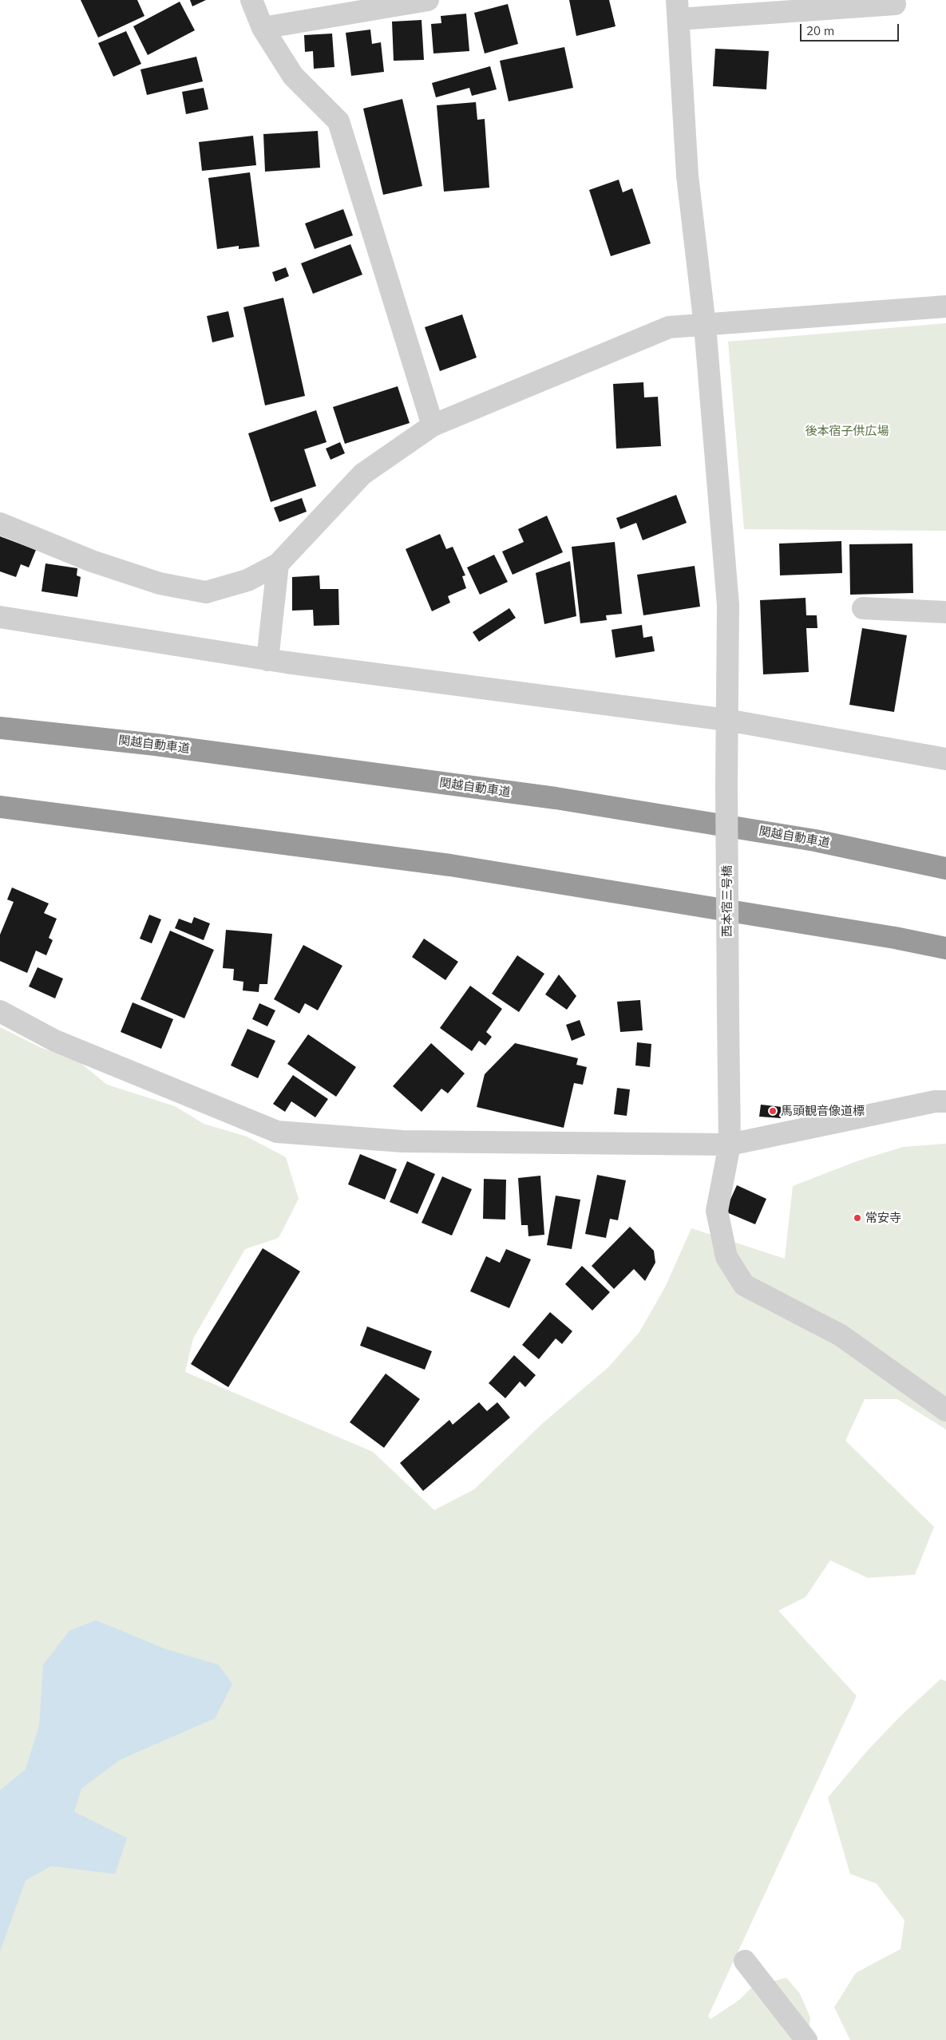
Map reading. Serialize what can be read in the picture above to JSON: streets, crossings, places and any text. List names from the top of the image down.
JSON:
{
  "streets": {
    "highway": ["関越自動車道"],
    "street": ["西本宿三号橋"]
  },
  "parks": ["後本宿子供広場"],
  "places": ["馬頭観音像道標", "常安寺"],
  "scale_bar": "20 m"
}
